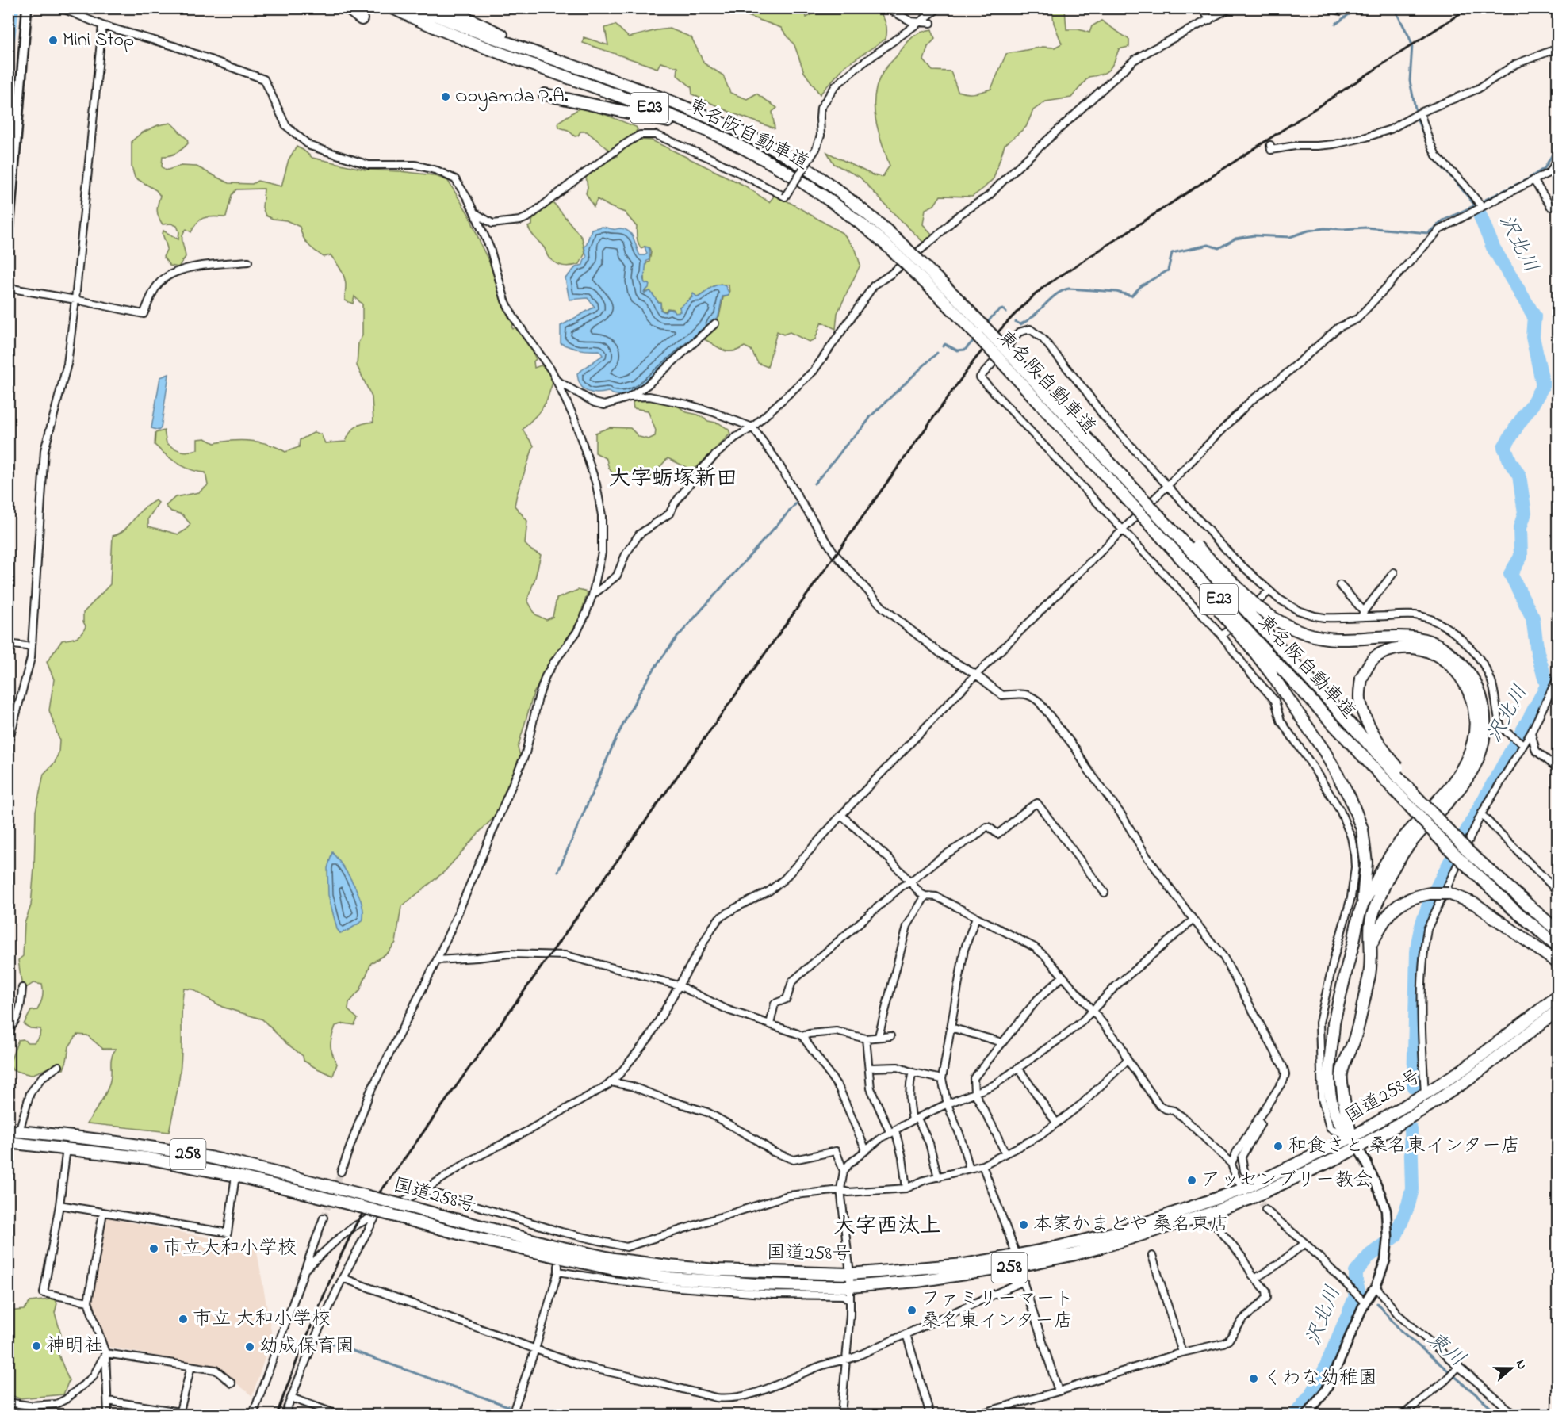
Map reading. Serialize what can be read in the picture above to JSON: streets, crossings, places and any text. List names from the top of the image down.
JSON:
{
  "streets": {
    "highway": [
      "E23",
      "東名阪自動車道",
      "国道258号",
      "258"
    ]
  },
  "districts": ["大字蛎塚新田", "大字西汰上"],
  "water": ["沢北川", "東川"],
  "places": [
    "Mini Stop",
    "Ooyamda P.A.",
    "和食さと 桑名東インター店",
    "アッセンブリー教会",
    "本家かまどや 桑名東店",
    "市立大和小学校",
    "ファミリーマート 桑名東インター店",
    "市立 大和小学校",
    "神明社",
    "幼成保育園",
    "くわな幼稚園"
  ],
  "north": "right"
}
